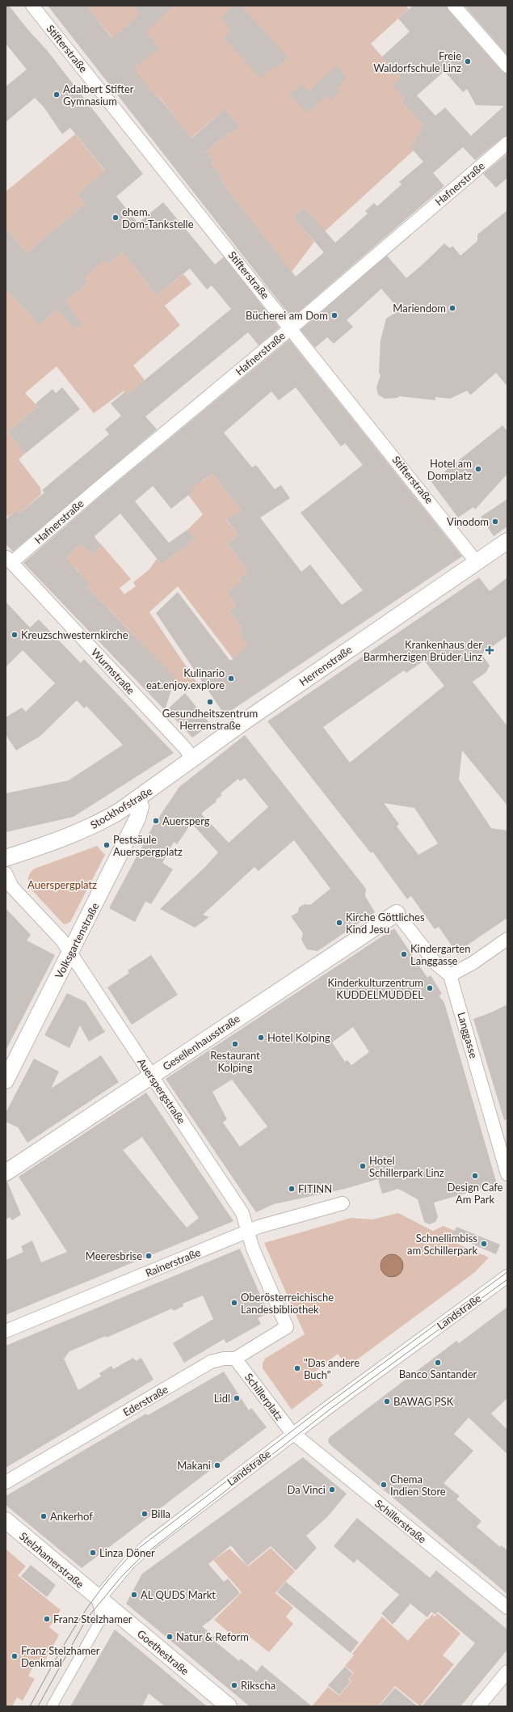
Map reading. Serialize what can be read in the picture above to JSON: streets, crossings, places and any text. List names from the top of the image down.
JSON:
{
  "streets": {
    "street": [
      "Stifterstraße",
      "Hafnerstraße",
      "Herrenstraße",
      "Wurmstraße",
      "Stockhofstraße",
      "Volksgartenstraße",
      "Langgasse",
      "Gesellenhausstraße",
      "Auerspergstraße",
      "Rainerstraße",
      "Landstraße",
      "Schillerplatz",
      "Ederstraße",
      "Schillerstraße",
      "Stelzhamerstraße",
      "Goethestraße"
    ]
  },
  "crossings": [
    ["Stifterstraße", "Hafnerstraße"],
    ["Stifterstraße", "Herrenstraße"],
    ["Hafnerstraße", "Wurmstraße"],
    ["Herrenstraße", "Wurmstraße"],
    ["Herrenstraße", "Stockhofstraße"],
    ["Wurmstraße", "Stockhofstraße"],
    ["Stockhofstraße", "Volksgartenstraße"],
    ["Volksgartenstraße", "Auerspergstraße"],
    ["Gesellenhausstraße", "Auerspergstraße"],
    ["Auerspergstraße", "Rainerstraße"],
    ["Auerspergstraße", "Ederstraße"],
    ["Landstraße", "Schillerplatz"],
    ["Landstraße", "Schillerstraße"],
    ["Landstraße", "Stelzhamerstraße"],
    ["Landstraße", "Goethestraße"],
    ["Schillerplatz", "Ederstraße"],
    ["Schillerplatz", "Schillerstraße"],
    ["Stelzhamerstraße", "Goethestraße"]
  ],
  "parks": ["Auerspergplatz"],
  "places": {
    "other": [
      "Freie Waldorfschule Linz",
      "Adalbert Stifter Gymnasium",
      "ehem. Dom-Tankstelle",
      "Mariendom",
      "Bücherei am Dom",
      "Hotel am Domplatz",
      "Vinodom",
      "Kreuzschwesternkirche",
      "Kulinario eat.enjoy.explore",
      "Gesundheitszentrum Herrenstraße",
      "Auersperg",
      "Pestsäule Auerspergplatz",
      "Kirche Göttliches Kind Jesu",
      "Kindergarten Langgasse",
      "Kinderkulturzentrum KUDDELMUDDEL",
      "Hotel Kolping",
      "Restaurant Kolping",
      "Hotel Schillerpark Linz",
      "Design Cafe Am Park",
      "FITINN",
      "Schnellimbiss am Schillerpark",
      "Meeresbrise",
      "Oberösterreichische Landesbibliothek",
      "Banco Santander",
      "\"Das andere Buch\"",
      "Lidl",
      "BAWAG PSK",
      "Makani",
      "Chema Indien Store",
      "Da Vinci",
      "Billa",
      "Ankerhof",
      "Linza Döner",
      "AL QUDS Markt",
      "Franz Stelzhamer",
      "Natur & Reform",
      "Franz Stelzhamer Denkmal",
      "Rikscha"
    ],
    "health": ["Krankenhaus der Barmherzigen Brüder Linz"]
  }
}
